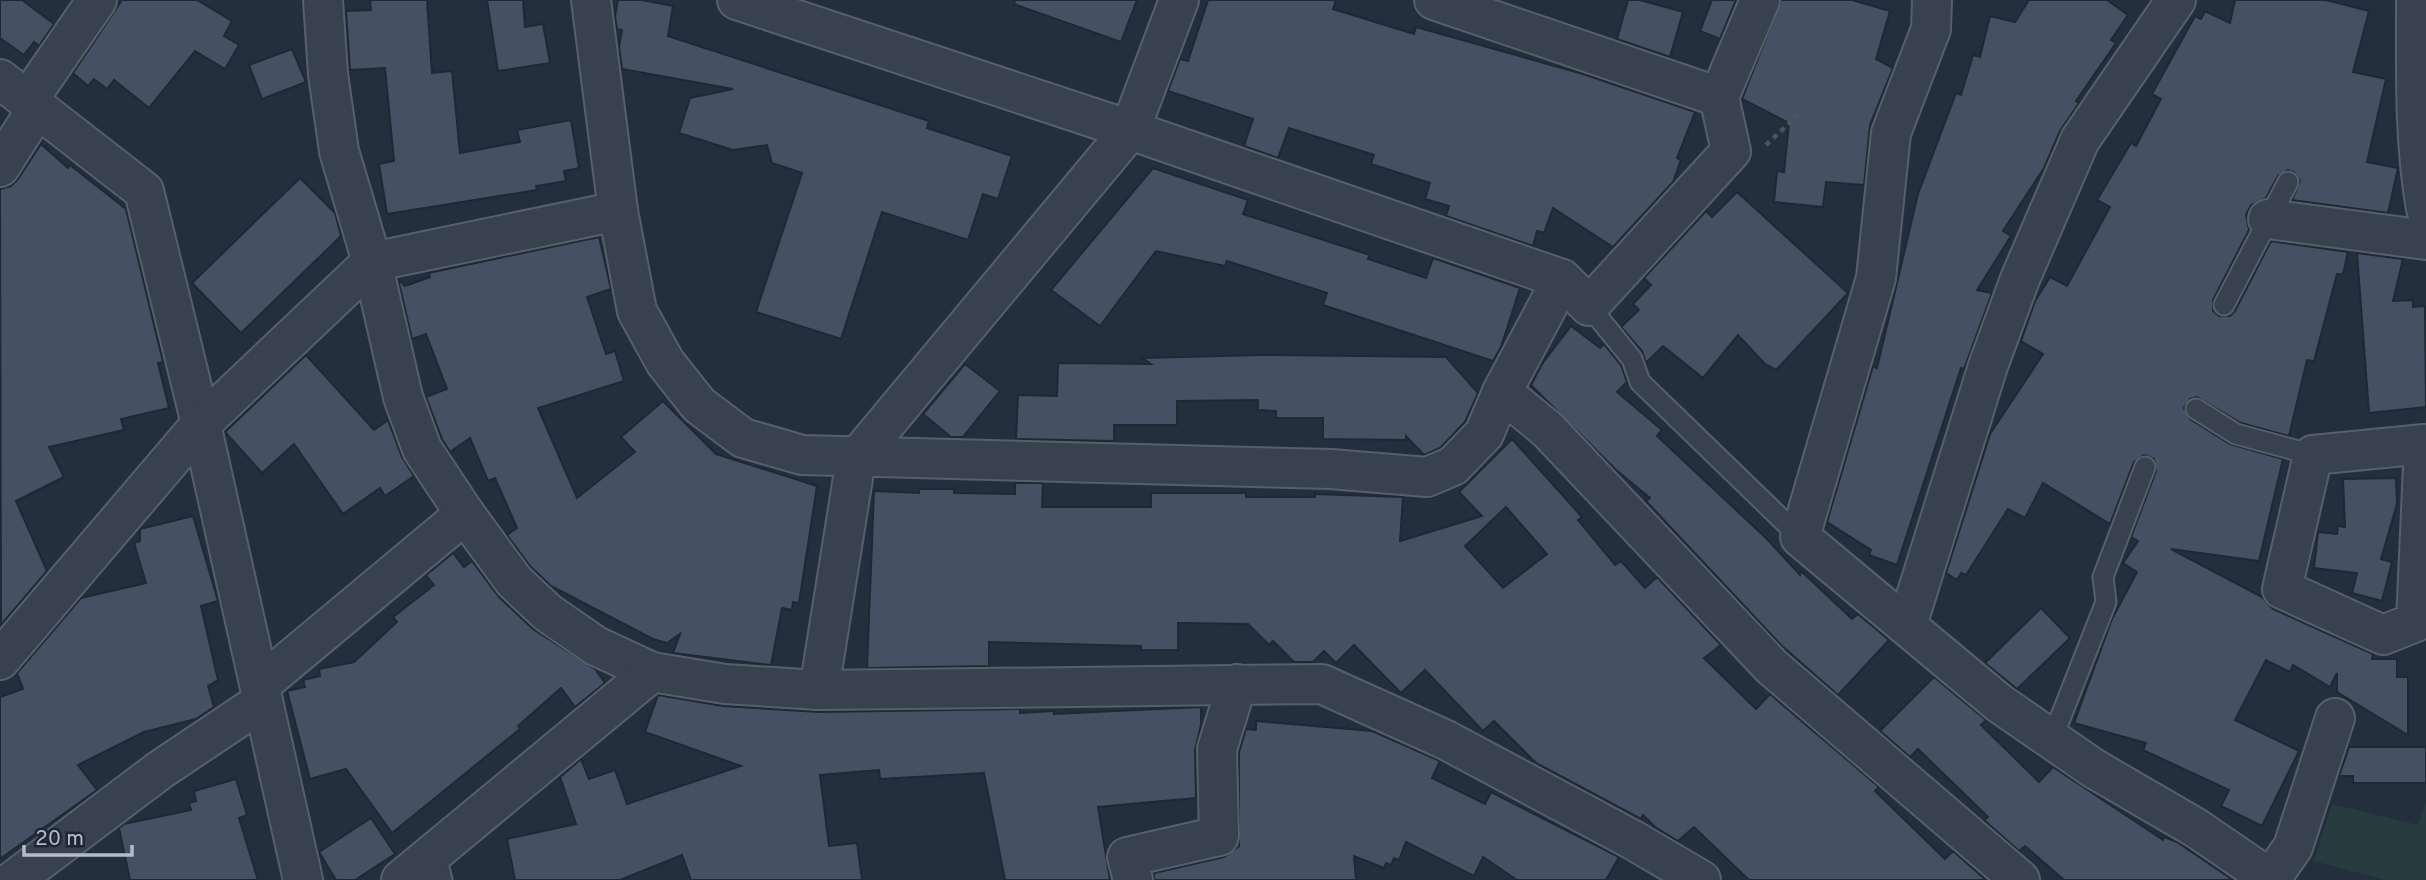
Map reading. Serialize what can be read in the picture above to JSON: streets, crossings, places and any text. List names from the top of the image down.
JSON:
{
  "scale_bar": "20 m"
}
